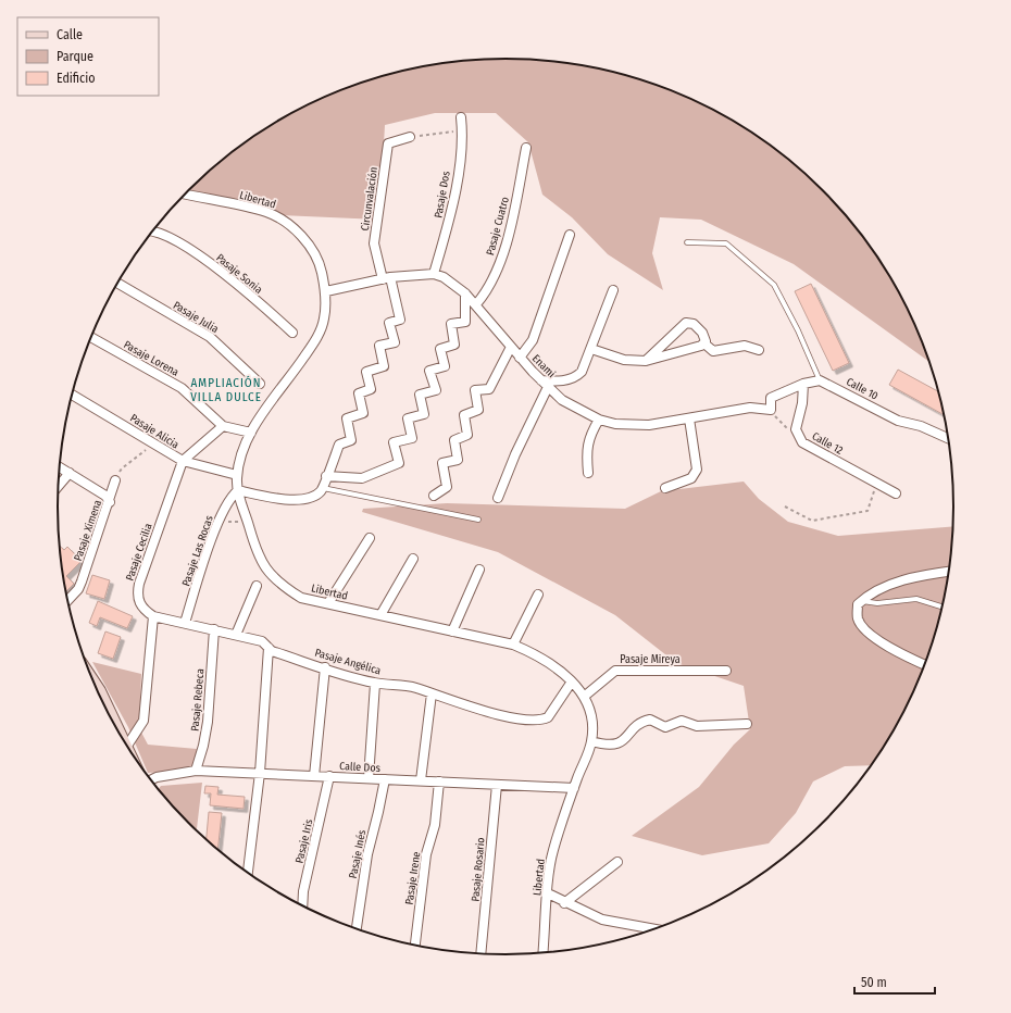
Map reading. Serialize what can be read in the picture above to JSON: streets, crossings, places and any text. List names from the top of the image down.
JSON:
{
  "streets": {
    "street": [
      "Pasaje Dos",
      "Circunvalación",
      "Libertad",
      "Pasaje Cuatro",
      "Pasaje Sonia",
      "Pasaje Julia",
      "Pasaje Lorena",
      "Enami",
      "Calle 10",
      "Pasaje Alicia",
      "Calle 12",
      "Pasaje Ximena",
      "Pasaje Las Rocas",
      "Pasaje Cecilia",
      "Pasaje Mireya",
      "Pasaje Angélica",
      "Pasaje Rebeca",
      "Calle Dos",
      "Pasaje Iris",
      "Pasaje Inés",
      "Pasaje Rosario",
      "Pasaje Irene"
    ]
  },
  "crossings": [
    ["Pasaje Dos", "Enami"],
    ["Libertad", "Pasaje Lorena"],
    ["Libertad", "Pasaje Alicia"],
    ["Libertad", "Pasaje Las Rocas"],
    ["Libertad", "Pasaje Mireya"],
    ["Libertad", "Pasaje Angélica"],
    ["Libertad", "Calle Dos"],
    ["Pasaje Cuatro", "Enami"],
    ["Pasaje Alicia", "Pasaje Cecilia"],
    ["Pasaje Las Rocas", "Pasaje Angélica"],
    ["Pasaje Cecilia", "Pasaje Angélica"],
    ["Pasaje Angélica", "Pasaje Rebeca"],
    ["Pasaje Rebeca", "Calle Dos"],
    ["Calle Dos", "Pasaje Iris"],
    ["Calle Dos", "Pasaje Inés"],
    ["Calle Dos", "Pasaje Rosario"],
    ["Calle Dos", "Pasaje Irene"]
  ],
  "districts": ["AMPLIACIÓN VILLA DULCE"],
  "legend": ["Calle", "Parque", "Edificio"],
  "scale_bar": "50 m"
}
